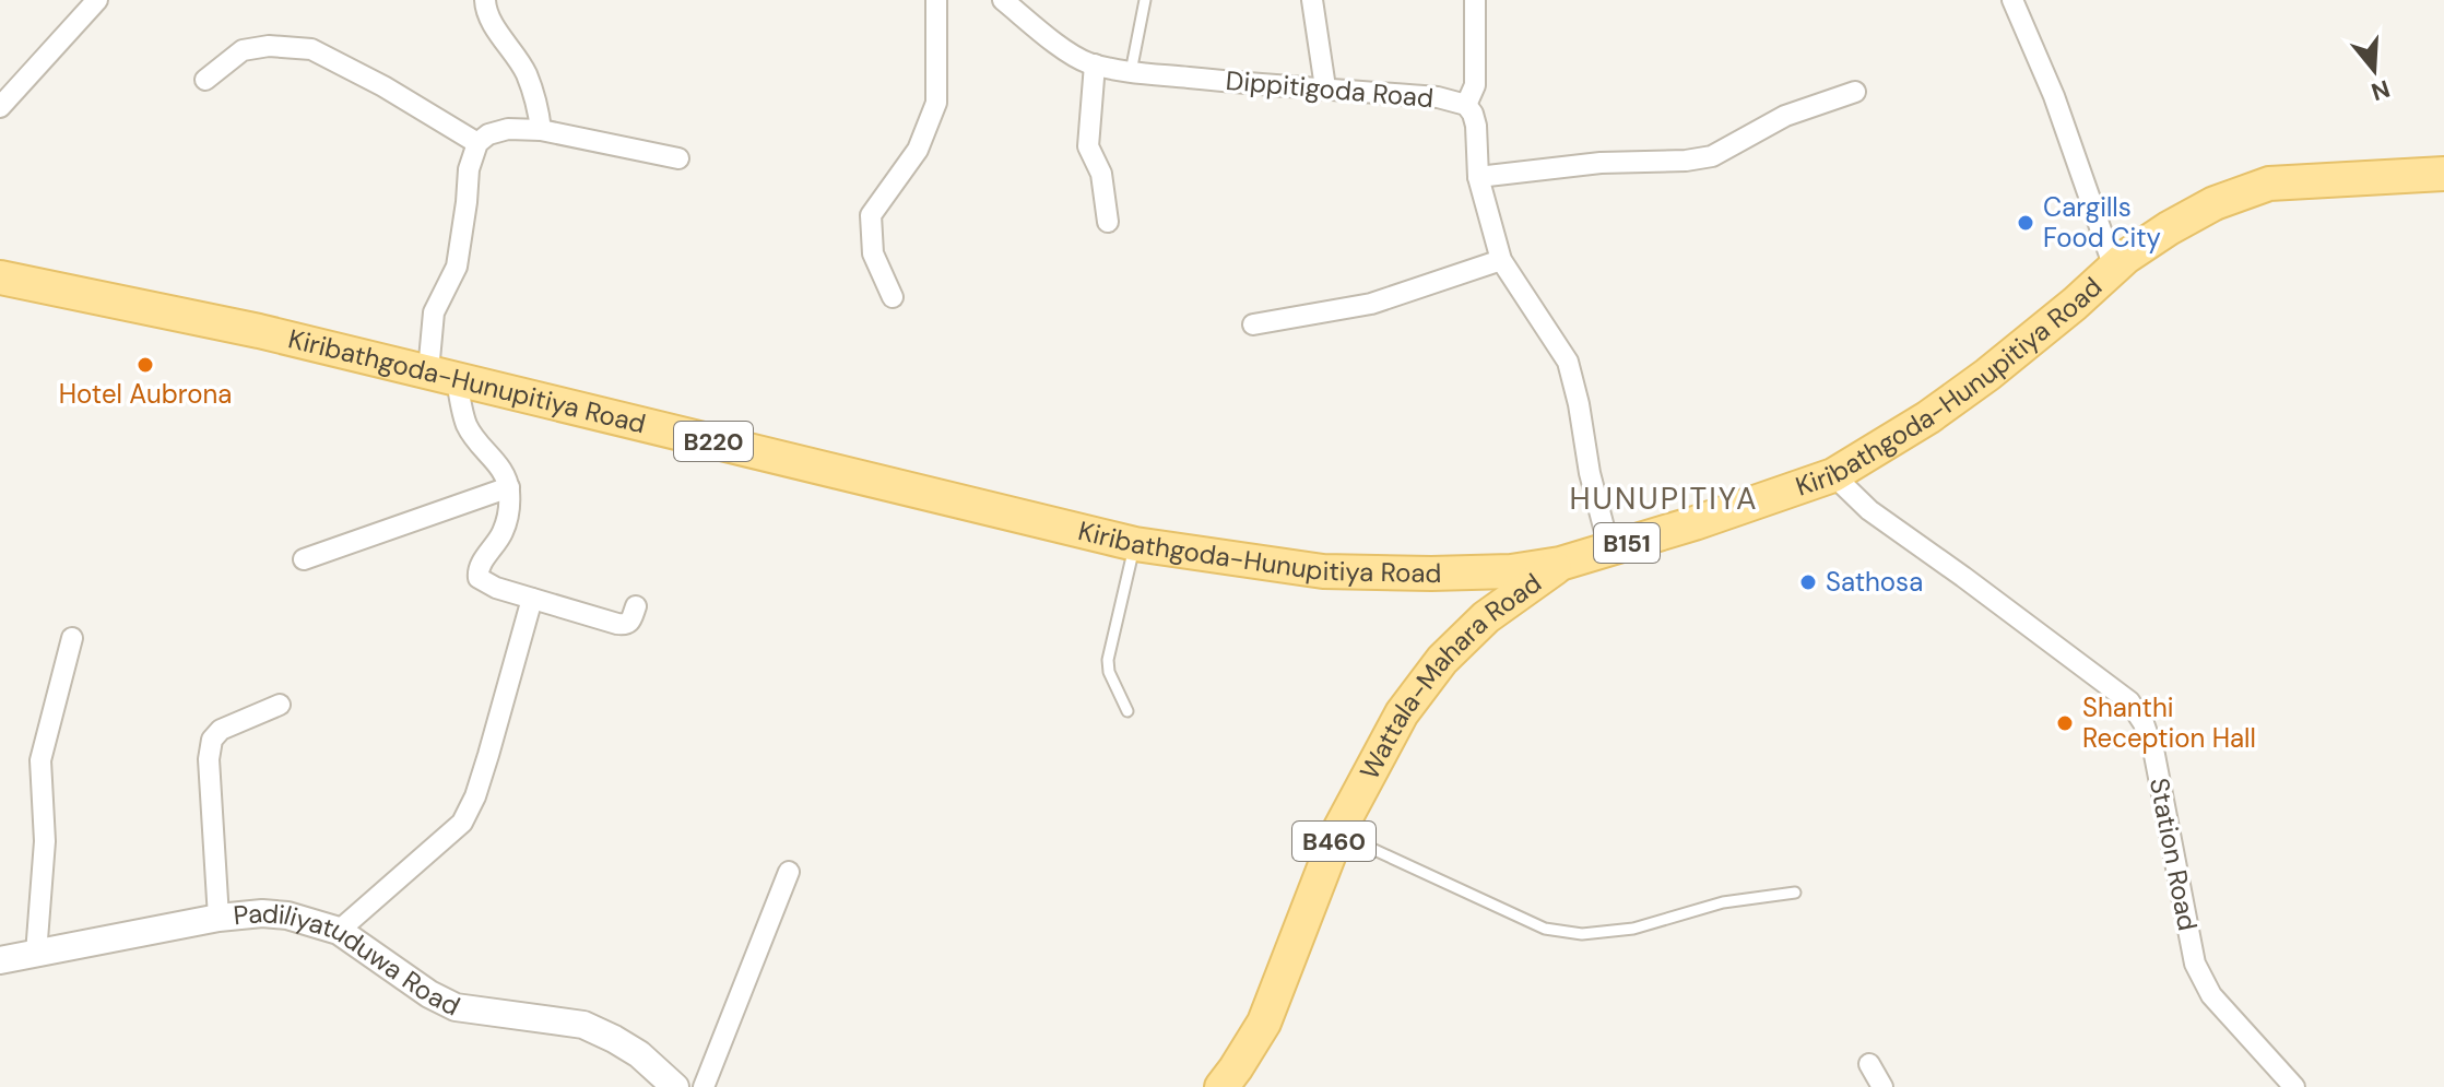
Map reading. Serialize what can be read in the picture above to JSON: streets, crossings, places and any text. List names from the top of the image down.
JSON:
{
  "streets": {
    "main road": [
      "Kiribathgoda-Hunupitiya Road",
      "B220",
      "B151",
      "Wattala-Mahara Road",
      "B460"
    ],
    "street": ["Dippitigoda Road", "Station Road", "Padiliyatuduwa Road"]
  },
  "crossings": [
    ["Dippitigoda Road", "Kiribathgoda-Hunupitiya Road"],
    ["Kiribathgoda-Hunupitiya Road", "Wattala-Mahara Road"],
    ["Kiribathgoda-Hunupitiya Road", "Station Road"]
  ],
  "districts": ["HUNUPITIYA"],
  "places": [
    "Cargills Food City",
    "Hotel Aubrona",
    "Sathosa",
    "Shanthi Reception Hall"
  ],
  "north": "bottom"
}
